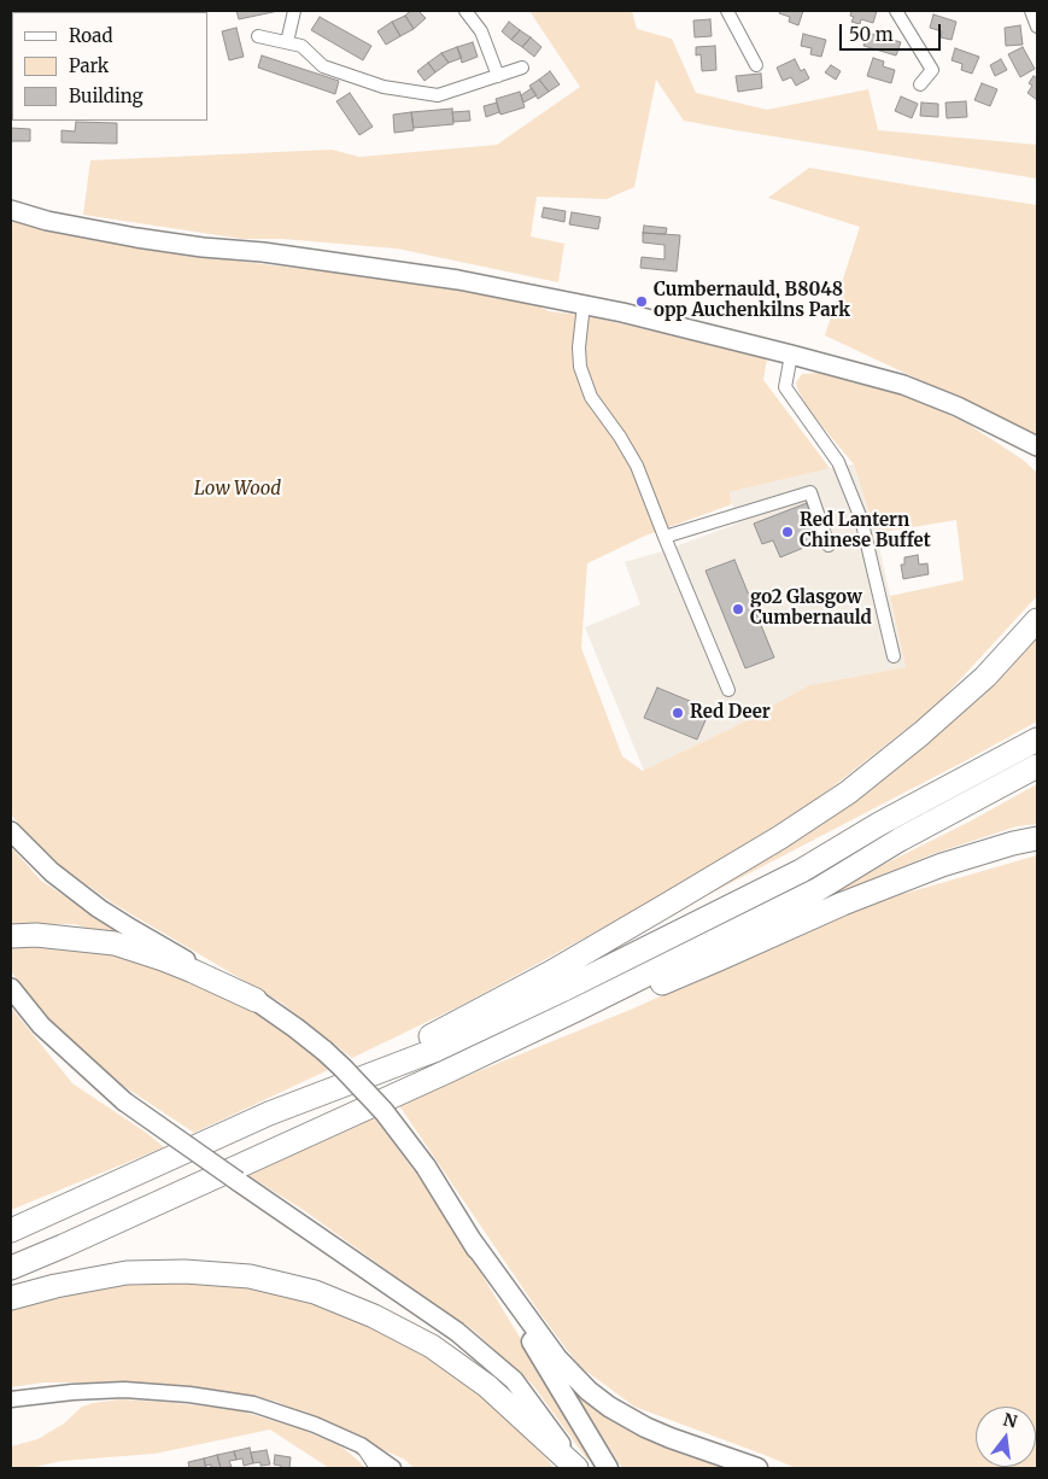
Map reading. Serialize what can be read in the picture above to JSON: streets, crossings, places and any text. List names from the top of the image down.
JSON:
{
  "parks": ["Low Wood"],
  "places": [
    "Cumbernauld, B8048 opp Auchenkilns Park",
    "Red Lantern Chinese Buffet",
    "go2 Glasgow Cumbernauld",
    "Red Deer"
  ],
  "legend": ["Road", "Park", "Building"],
  "scale_bar": "50 m",
  "north": "top"
}
